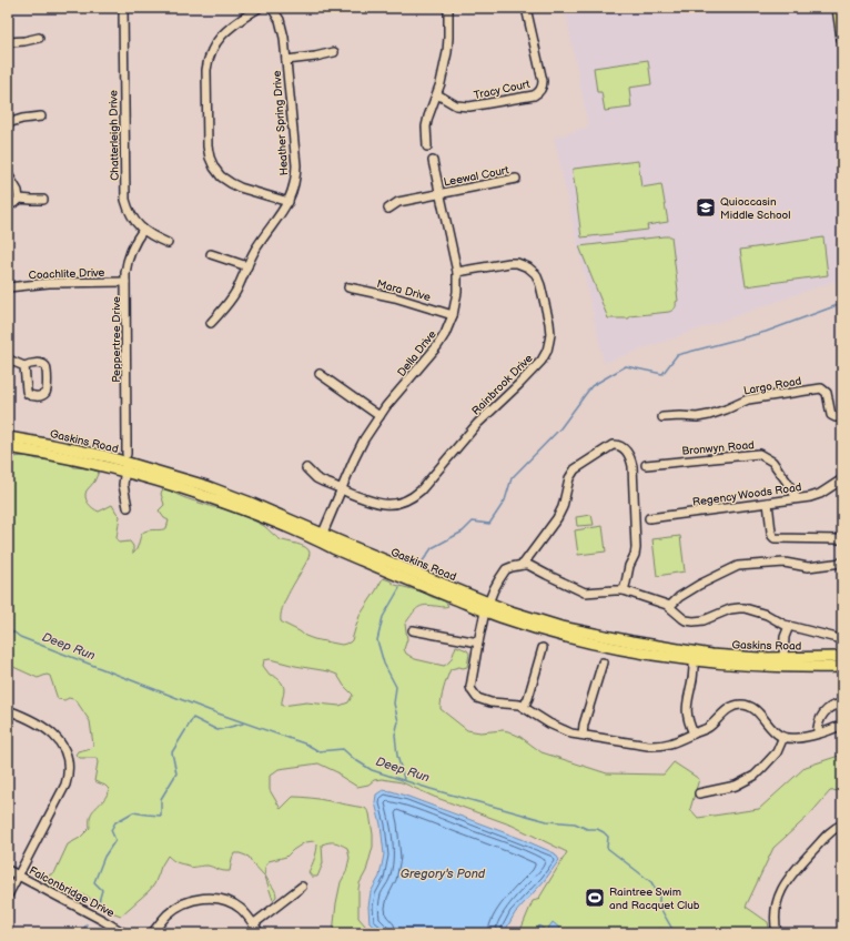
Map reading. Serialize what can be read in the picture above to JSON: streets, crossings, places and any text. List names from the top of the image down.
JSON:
{
  "streets": {
    "main road": ["Gaskins Road"],
    "street": [
      "Tracy Court",
      "Heather Spring Drive",
      "Chatterleigh Drive",
      "Leewal Court",
      "Coachlite Drive",
      "Mara Drive",
      "Peppertree Drive",
      "Della Drive",
      "Rainbrook Drive",
      "Largo Road",
      "Bronwyn Road",
      "Regency Woods Road",
      "Falconbridge Drive"
    ]
  },
  "crossings": [
    ["Chatterleigh Drive", "Peppertree Drive"],
    ["Leewal Court", "Della Drive"],
    ["Coachlite Drive", "Peppertree Drive"],
    ["Mara Drive", "Della Drive"],
    ["Peppertree Drive", "Gaskins Road"],
    ["Della Drive", "Rainbrook Drive"],
    ["Della Drive", "Gaskins Road"],
    ["Bronwyn Road", "Regency Woods Road"]
  ],
  "water": ["Deep Run", "Gregory's Pond"],
  "places": {
    "school or university": ["Quioccasin Middle School"],
    "sports": ["Raintree Swim and Racquet Club"]
  }
}
